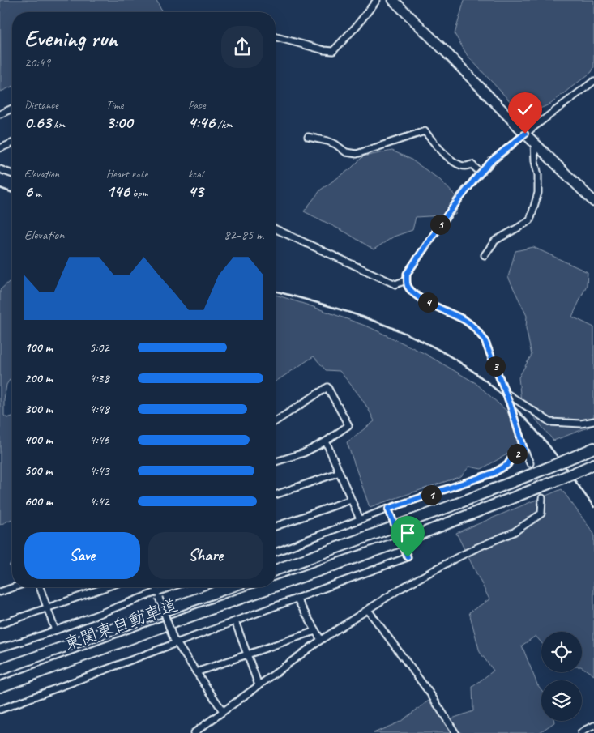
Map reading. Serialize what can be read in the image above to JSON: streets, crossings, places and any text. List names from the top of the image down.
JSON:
{
  "streets": {
    "highway": ["東関東自動車道"]
  },
  "page": {
    "heading": ["Evening run", "20:49"],
    "stats": [
      ["Distance", "0.63 km"],
      ["Time", "3:00"],
      ["Pace", "4:46 /km"],
      ["Elevation", "6 m"],
      ["Heart rate", "146 bpm"],
      ["kcal", "43"]
    ],
    "pins": [
      "5",
      "4",
      "3",
      "2",
      "1"
    ],
    "chart": ["Elevation", "82–85 m"],
    "list": [
      {
        "name": "100 m",
        "note": "5:02"
      },
      {
        "name": "200 m",
        "note": "4:38"
      },
      {
        "name": "300 m",
        "note": "4:48"
      },
      {
        "name": "400 m",
        "note": "4:46"
      },
      {
        "name": "500 m",
        "note": "4:43"
      },
      {
        "name": "600 m",
        "note": "4:42"
      }
    ],
    "buttons": ["Save", "Share"]
  }
}
